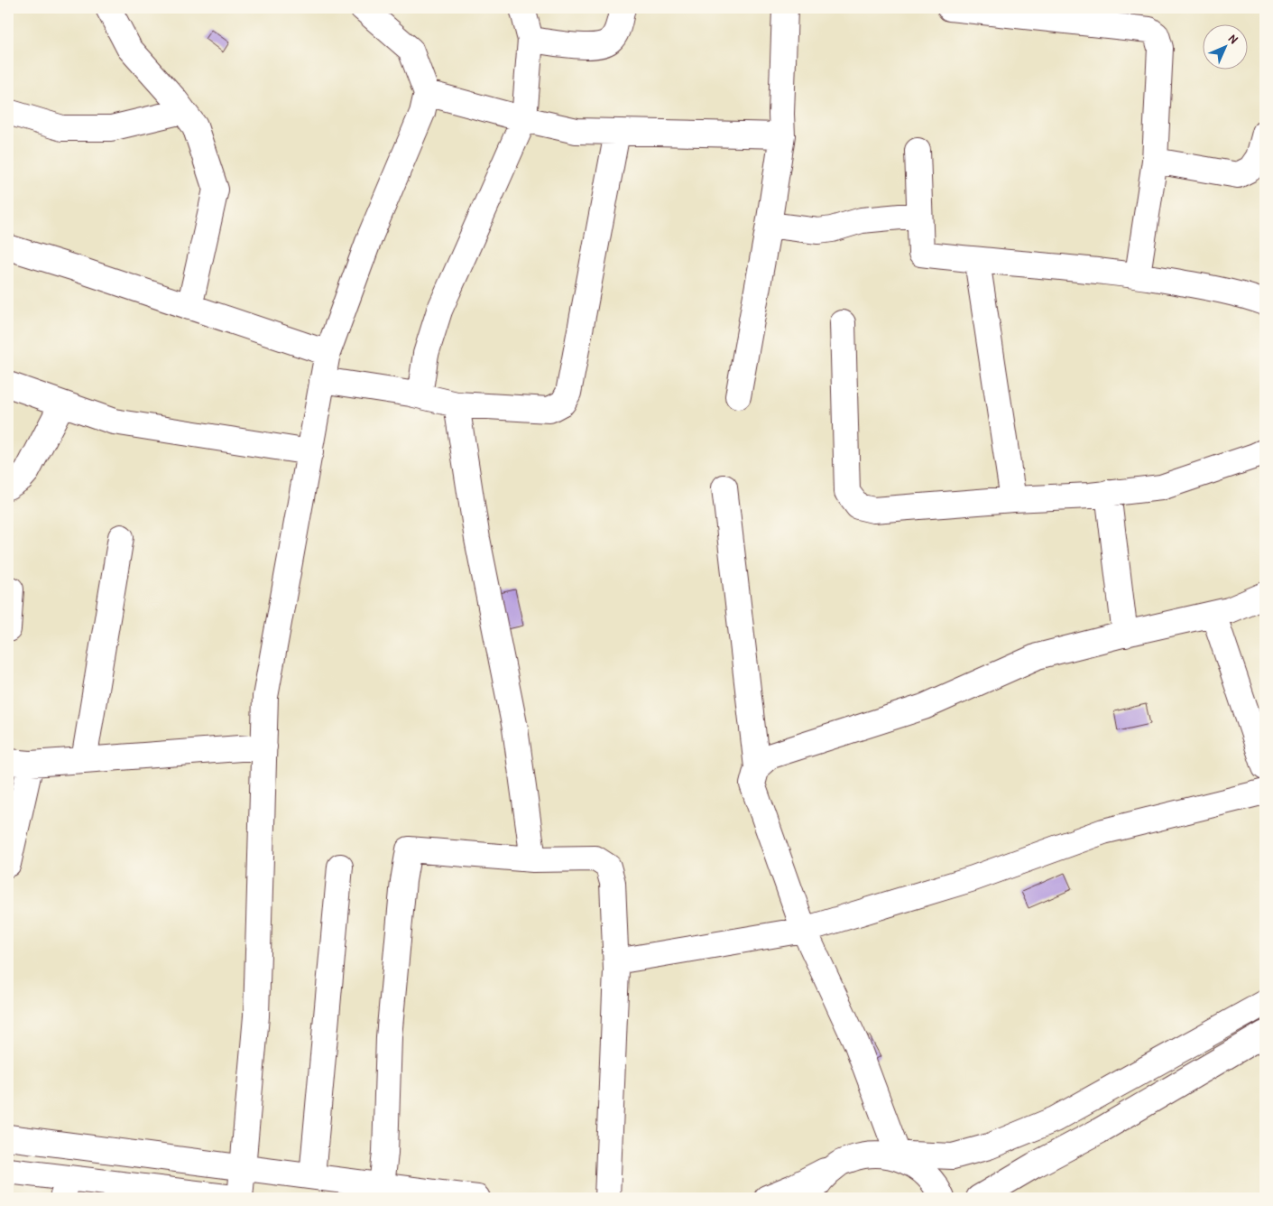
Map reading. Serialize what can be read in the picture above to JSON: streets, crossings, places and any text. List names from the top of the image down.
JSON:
{
  "north": "top right"
}
